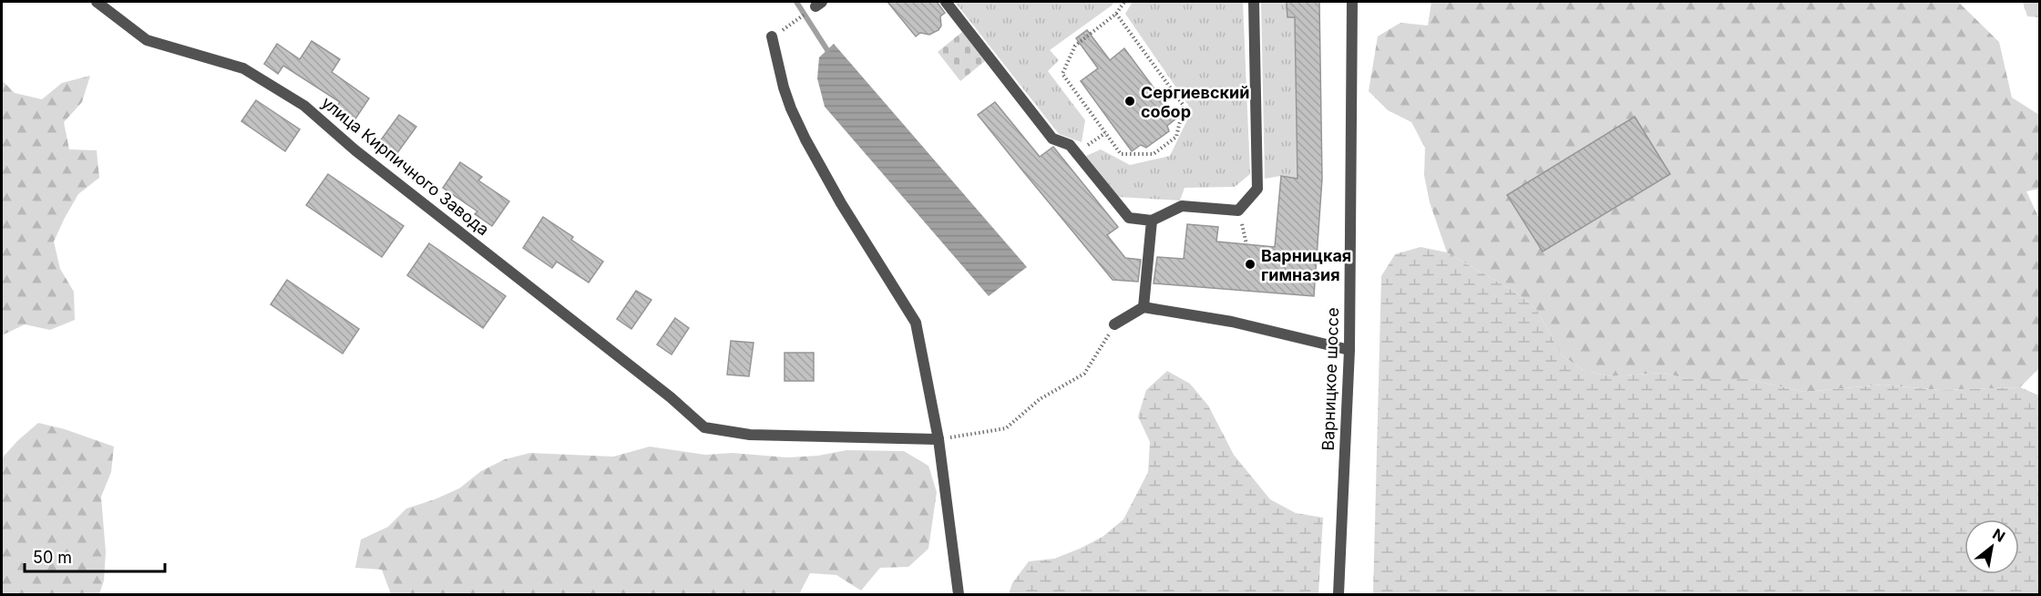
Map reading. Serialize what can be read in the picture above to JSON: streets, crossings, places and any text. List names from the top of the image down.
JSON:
{
  "streets": {
    "street": ["улица Кирпичного Завода", "Варницкое шоссе"]
  },
  "places": ["Сергиевский собор", "Варницкая гимназия"],
  "scale_bar": "50 m",
  "north": "top right"
}
